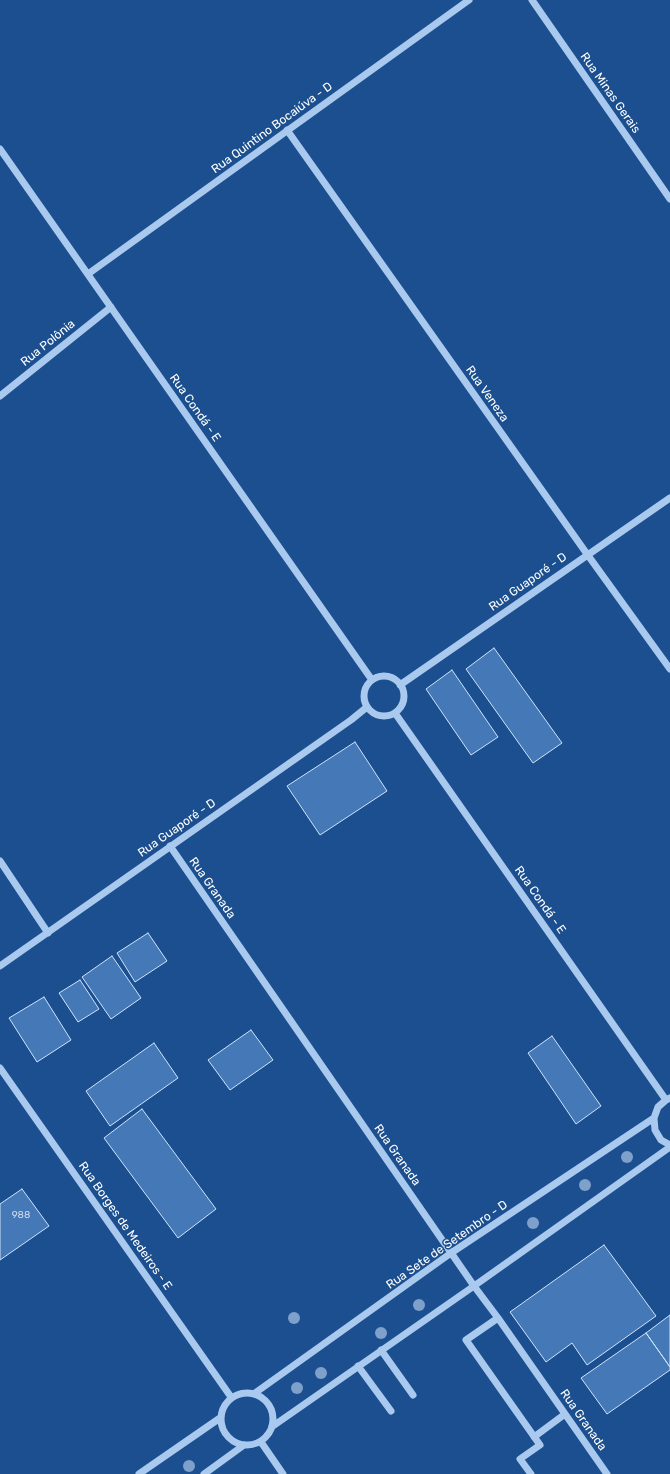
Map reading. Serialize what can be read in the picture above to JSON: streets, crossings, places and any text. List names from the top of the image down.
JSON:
{
  "streets": {
    "street": [
      "Rua Minas Gerais",
      "Rua Quintino Bocaiúva - D",
      "Rua Polônia",
      "Rua Veneza",
      "Rua Condá - E",
      "Rua Guaporé - D",
      "Rua Granada",
      "Rua Borges de Medeiros - E",
      "Rua Sete de Setembro - D"
    ]
  },
  "crossings": [
    ["Rua Quintino Bocaiúva - D", "Rua Veneza"],
    ["Rua Quintino Bocaiúva - D", "Rua Condá - E"],
    ["Rua Polônia", "Rua Condá - E"],
    ["Rua Veneza", "Rua Guaporé - D"],
    ["Rua Condá - E", "Rua Guaporé - D"],
    ["Rua Guaporé - D", "Rua Granada"],
    ["Rua Granada", "Rua Sete de Setembro - D"],
    ["Rua Borges de Medeiros - E", "Rua Sete de Setembro - D"]
  ],
  "house_numbers": ["988"]
}
